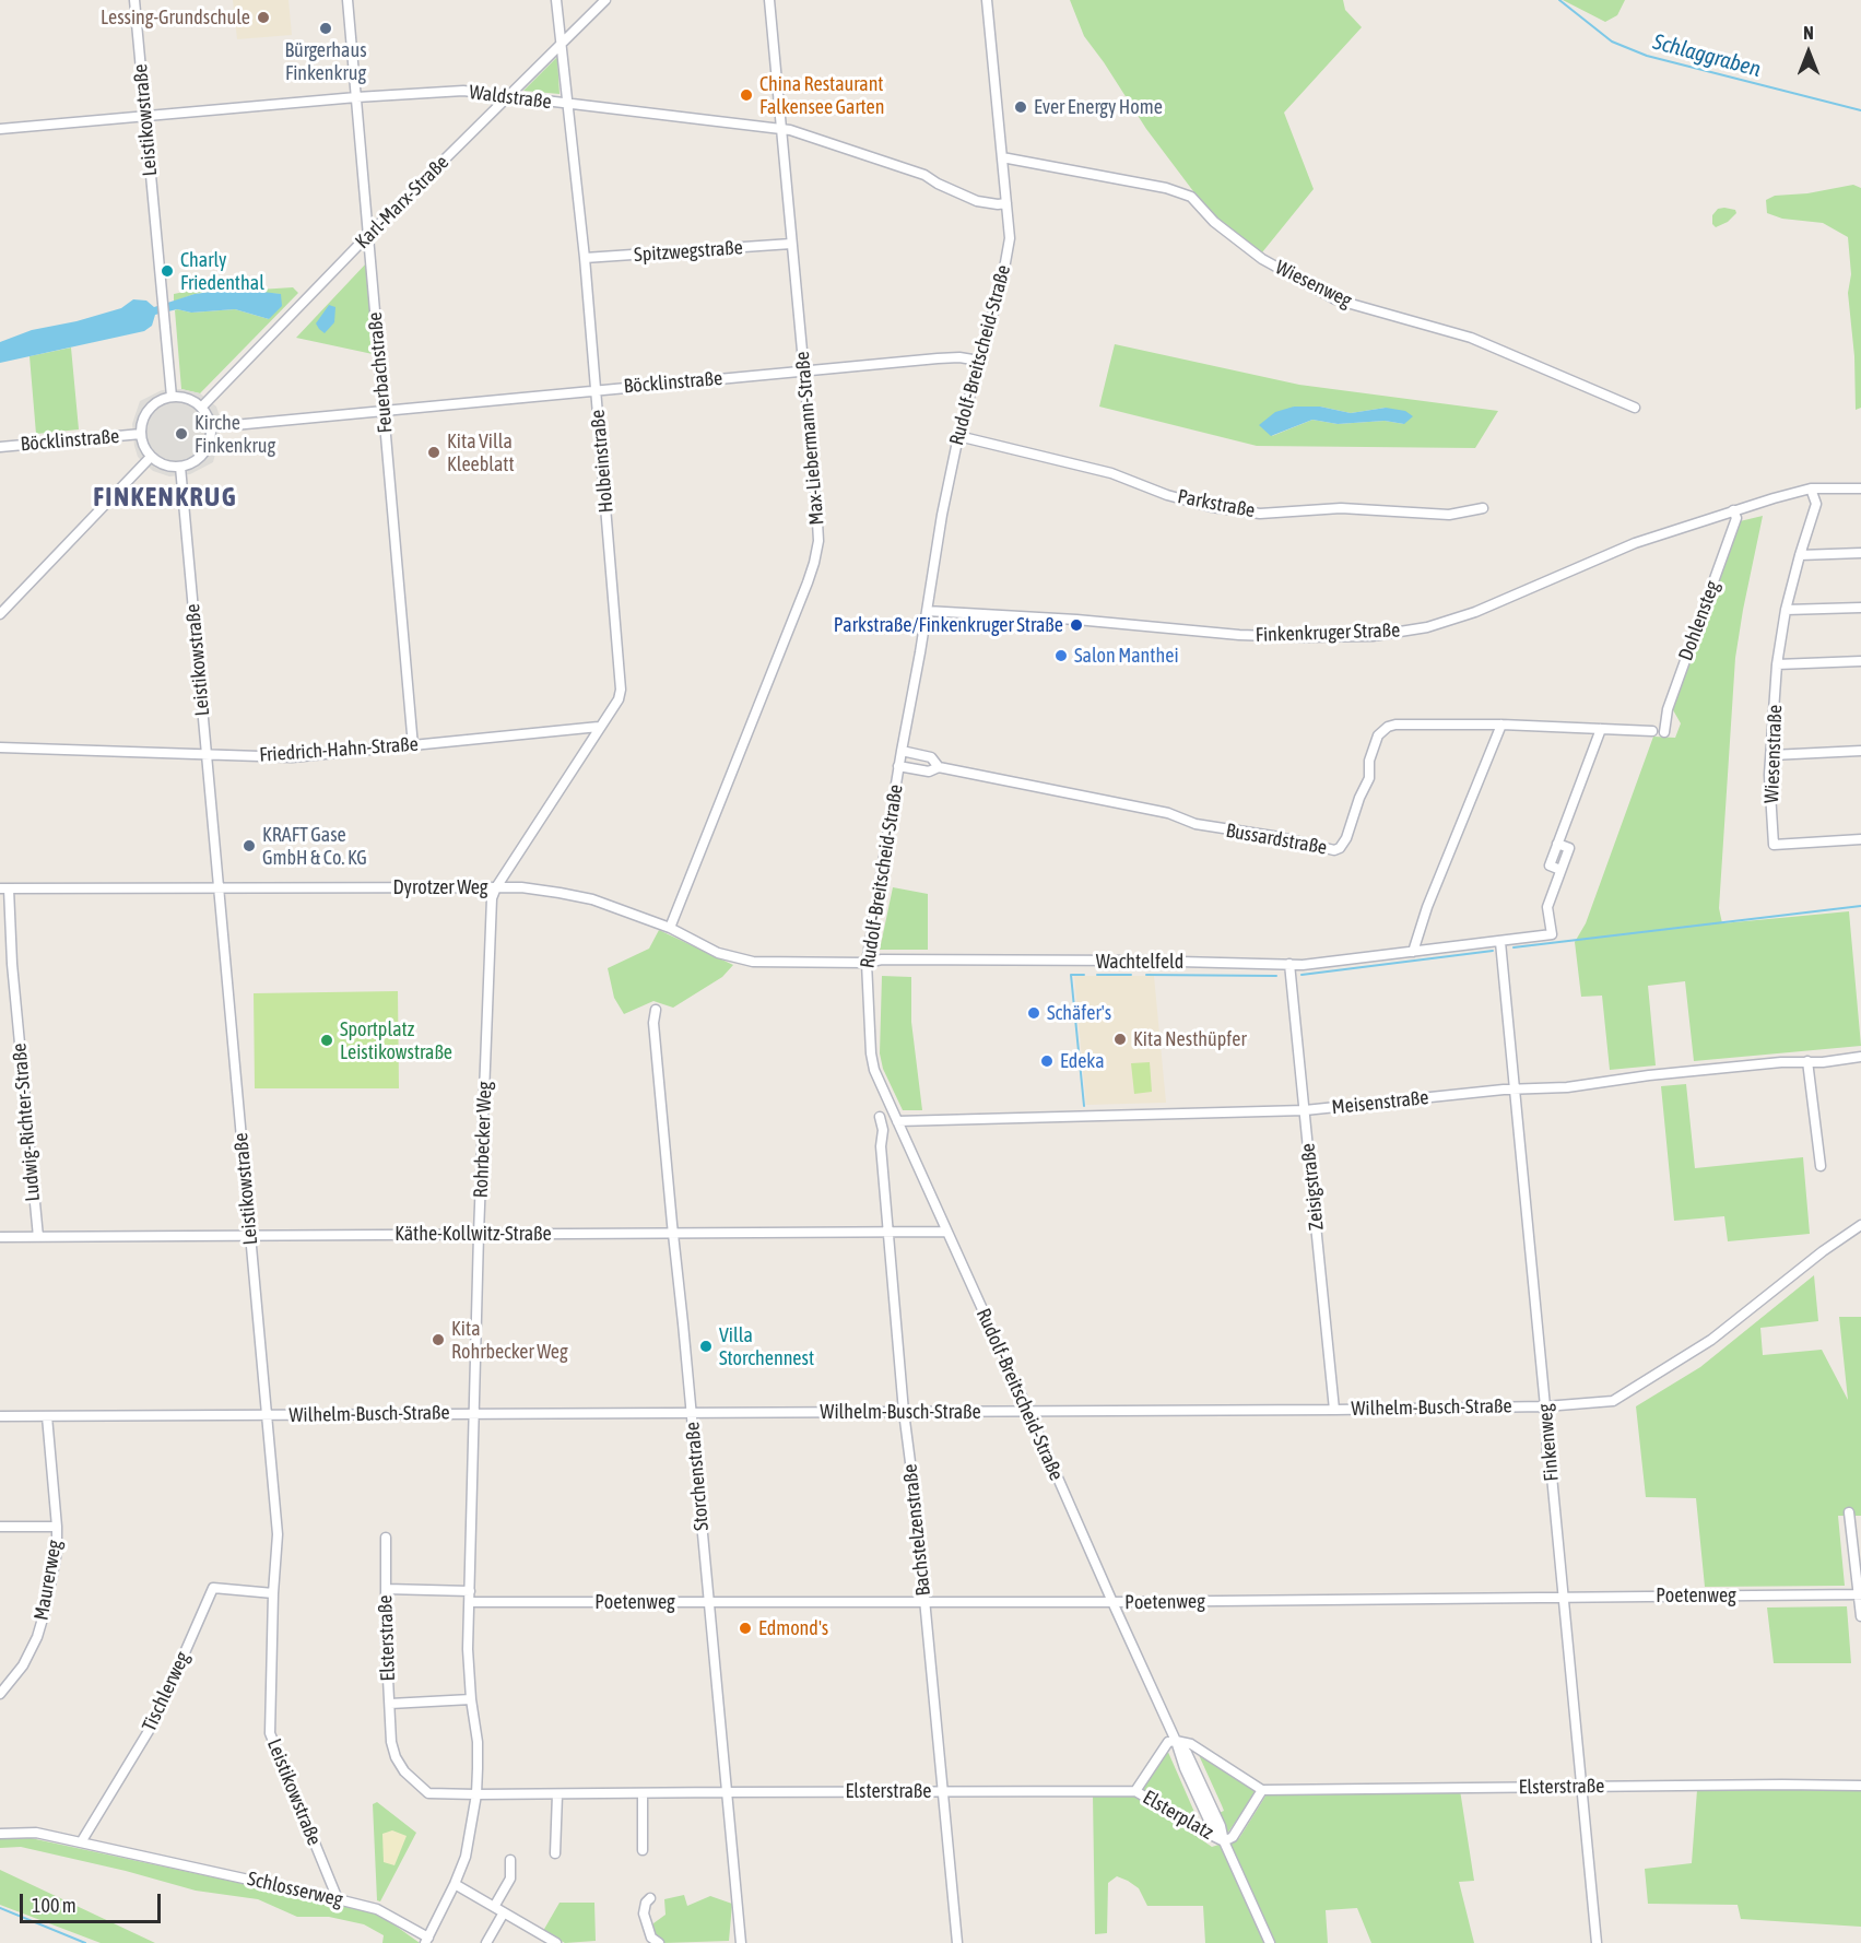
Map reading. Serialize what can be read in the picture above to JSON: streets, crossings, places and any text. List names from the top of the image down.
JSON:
{
  "streets": {
    "street": [
      "Waldstraße",
      "Leistikowstraße",
      "Karl-Marx-Straße",
      "Spitzwegstraße",
      "Wiesenweg",
      "Rudolf-Breitscheid-Straße",
      "Feuerbachstraße",
      "Böcklinstraße",
      "Max-Liebermann-Straße",
      "Holbeinstraße",
      "Parkstraße",
      "Dohlensteg",
      "Finkenkruger Straße",
      "Friedrich-Hahn-Straße",
      "Wiesenstraße",
      "Bussardstraße",
      "Dyrotzer Weg",
      "Wachtelfeld",
      "Meisenstraße",
      "Ludwig-Richter-Straße",
      "Rohrbecker Weg",
      "Zeisigstraße",
      "Käthe-Kollwitz-Straße",
      "Wilhelm-Busch-Straße",
      "Finkenweg",
      "Storchenstraße",
      "Bachstelzenstraße",
      "Maurerweg",
      "Poetenweg",
      "Elsterstraße",
      "Tischlerweg",
      "Elsterplatz",
      "Schlosserweg"
    ]
  },
  "crossings": [
    ["Waldstraße", "Leistikowstraße"],
    ["Waldstraße", "Karl-Marx-Straße"],
    ["Waldstraße", "Rudolf-Breitscheid-Straße"],
    ["Waldstraße", "Feuerbachstraße"],
    ["Waldstraße", "Max-Liebermann-Straße"],
    ["Waldstraße", "Holbeinstraße"],
    ["Leistikowstraße", "Karl-Marx-Straße"],
    ["Leistikowstraße", "Böcklinstraße"],
    ["Leistikowstraße", "Friedrich-Hahn-Straße"],
    ["Leistikowstraße", "Dyrotzer Weg"],
    ["Leistikowstraße", "Käthe-Kollwitz-Straße"],
    ["Leistikowstraße", "Wilhelm-Busch-Straße"],
    ["Leistikowstraße", "Tischlerweg"],
    ["Leistikowstraße", "Schlosserweg"],
    ["Karl-Marx-Straße", "Feuerbachstraße"],
    ["Karl-Marx-Straße", "Böcklinstraße"],
    ["Karl-Marx-Straße", "Holbeinstraße"],
    ["Spitzwegstraße", "Max-Liebermann-Straße"],
    ["Spitzwegstraße", "Holbeinstraße"],
    ["Wiesenweg", "Rudolf-Breitscheid-Straße"],
    ["Rudolf-Breitscheid-Straße", "Böcklinstraße"],
    ["Rudolf-Breitscheid-Straße", "Parkstraße"],
    ["Rudolf-Breitscheid-Straße", "Finkenkruger Straße"],
    ["Rudolf-Breitscheid-Straße", "Bussardstraße"],
    ["Rudolf-Breitscheid-Straße", "Dyrotzer Weg"],
    ["Rudolf-Breitscheid-Straße", "Wachtelfeld"],
    ["Rudolf-Breitscheid-Straße", "Meisenstraße"],
    ["Rudolf-Breitscheid-Straße", "Käthe-Kollwitz-Straße"],
    ["Rudolf-Breitscheid-Straße", "Wilhelm-Busch-Straße"],
    ["Rudolf-Breitscheid-Straße", "Poetenweg"],
    ["Rudolf-Breitscheid-Straße", "Elsterplatz"],
    ["Feuerbachstraße", "Böcklinstraße"],
    ["Feuerbachstraße", "Friedrich-Hahn-Straße"],
    ["Böcklinstraße", "Max-Liebermann-Straße"],
    ["Böcklinstraße", "Holbeinstraße"],
    ["Max-Liebermann-Straße", "Dyrotzer Weg"],
    ["Holbeinstraße", "Friedrich-Hahn-Straße"],
    ["Holbeinstraße", "Dyrotzer Weg"],
    ["Holbeinstraße", "Rohrbecker Weg"],
    ["Dohlensteg", "Finkenkruger Straße"],
    ["Finkenkruger Straße", "Wiesenstraße"],
    ["Bussardstraße", "Wachtelfeld"],
    ["Dyrotzer Weg", "Wachtelfeld"],
    ["Dyrotzer Weg", "Ludwig-Richter-Straße"],
    ["Dyrotzer Weg", "Rohrbecker Weg"],
    ["Wachtelfeld", "Zeisigstraße"],
    ["Wachtelfeld", "Finkenweg"],
    ["Meisenstraße", "Zeisigstraße"],
    ["Meisenstraße", "Finkenweg"],
    ["Ludwig-Richter-Straße", "Käthe-Kollwitz-Straße"],
    ["Rohrbecker Weg", "Käthe-Kollwitz-Straße"],
    ["Rohrbecker Weg", "Wilhelm-Busch-Straße"],
    ["Rohrbecker Weg", "Poetenweg"],
    ["Rohrbecker Weg", "Elsterstraße"],
    ["Rohrbecker Weg", "Schlosserweg"],
    ["Zeisigstraße", "Wilhelm-Busch-Straße"],
    ["Käthe-Kollwitz-Straße", "Storchenstraße"],
    ["Käthe-Kollwitz-Straße", "Bachstelzenstraße"],
    ["Wilhelm-Busch-Straße", "Finkenweg"],
    ["Wilhelm-Busch-Straße", "Storchenstraße"],
    ["Wilhelm-Busch-Straße", "Bachstelzenstraße"],
    ["Wilhelm-Busch-Straße", "Maurerweg"],
    ["Finkenweg", "Poetenweg"],
    ["Finkenweg", "Elsterstraße"],
    ["Storchenstraße", "Poetenweg"],
    ["Storchenstraße", "Elsterstraße"],
    ["Bachstelzenstraße", "Poetenweg"],
    ["Bachstelzenstraße", "Elsterstraße"],
    ["Elsterstraße", "Elsterplatz"],
    ["Tischlerweg", "Schlosserweg"]
  ],
  "districts": ["FINKENKRUG"],
  "water": ["Schlaggraben"],
  "places": [
    "Lessing-Grundschule",
    "Bürgerhaus Finkenkrug",
    "China Restaurant Falkensee Garten",
    "Ever Energy Home",
    "Charly Friedenthal",
    "Kirche Finkenkrug",
    "Kita Villa Kleeblatt",
    "Parkstraße/Finkenkruger Straße",
    "Salon Manthei",
    "KRAFT Gase GmbH & Co. KG",
    "Schäfer's",
    "Kita Nesthüpfer",
    "Sportplatz Leistikowstraße",
    "Edeka",
    "Kita Rohrbecker Weg",
    "Villa Storchennest",
    "Edmond's"
  ],
  "scale_bar": "100 m",
  "north": "top"
}
